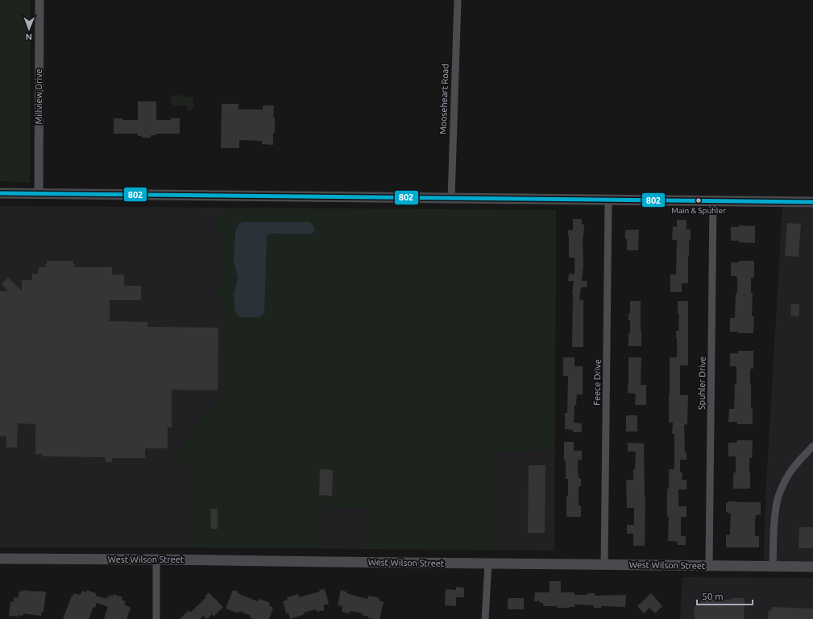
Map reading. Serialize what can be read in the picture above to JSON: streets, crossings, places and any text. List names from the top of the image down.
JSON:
{
  "streets": {
    "main road": ["West Wilson Street"],
    "street": [
      "Millview Drive",
      "Mooseheart Road",
      "Feece Drive",
      "Spuhler Drive"
    ]
  },
  "crossings": [
    ["Feece Drive", "West Wilson Street"],
    ["Spuhler Drive", "West Wilson Street"]
  ],
  "places": ["Main & Spuhler"],
  "lines": ["transit line 802"],
  "scale_bar": "50 m",
  "north": "bottom"
}
